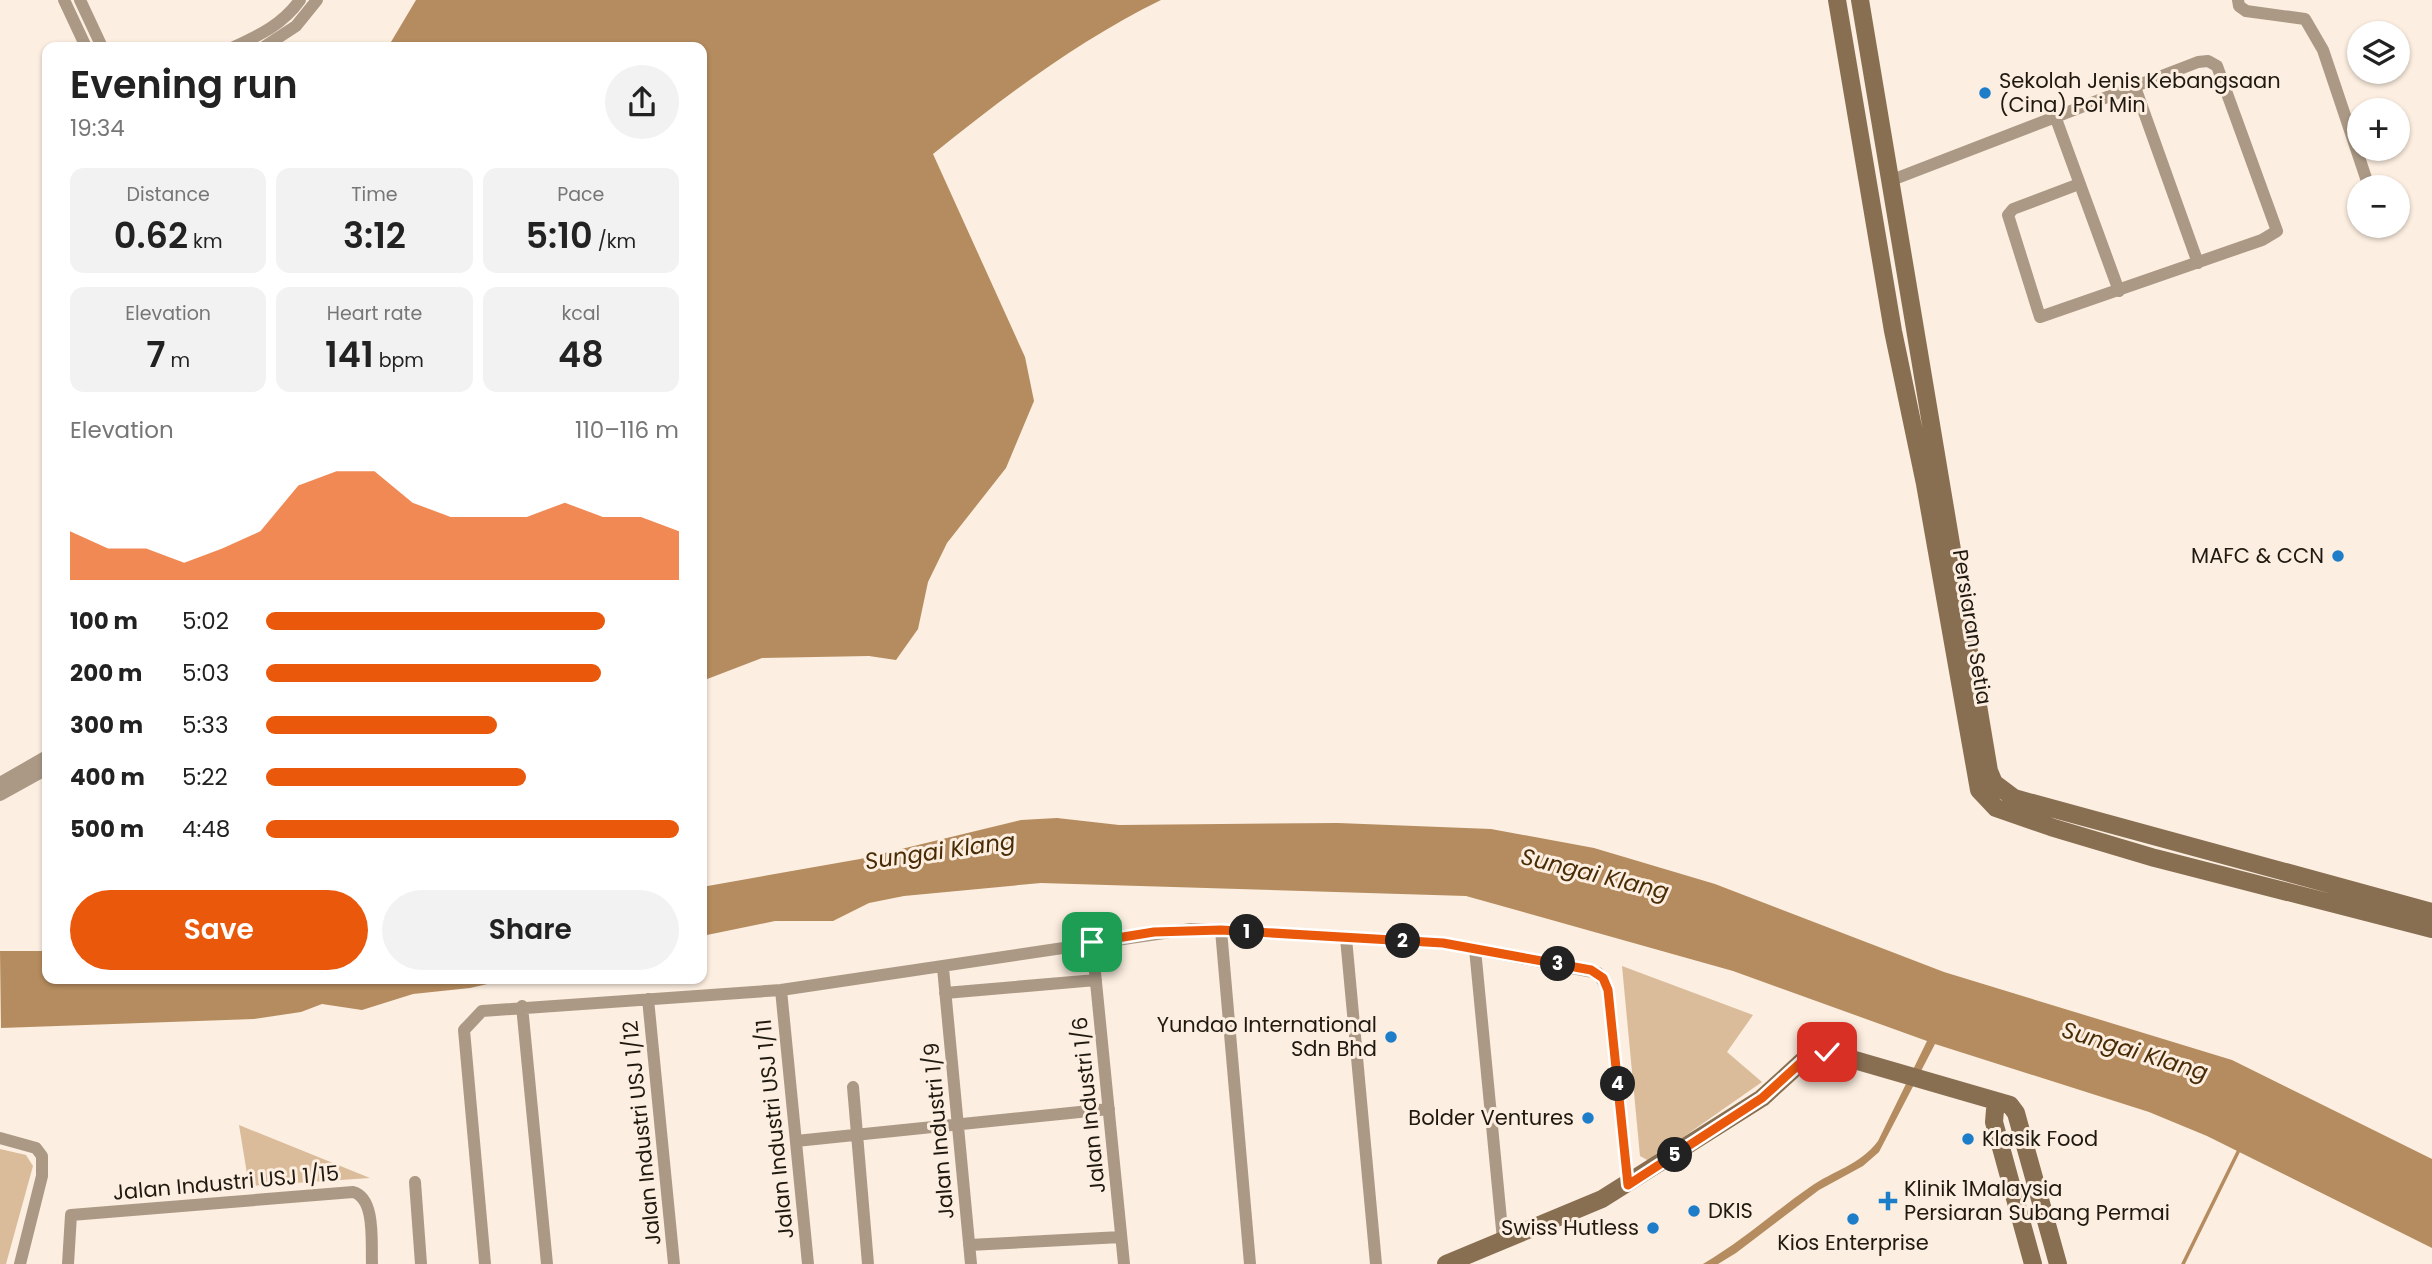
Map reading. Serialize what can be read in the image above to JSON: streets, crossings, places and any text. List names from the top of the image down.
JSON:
{
  "streets": {
    "street": [
      "Persiaran Setia",
      "Jalan Industri 1/6",
      "Jalan Industri USJ 1/11",
      "Jalan Industri 1/9",
      "Jalan Industri USJ 1/12",
      "Jalan Industri USJ 1/15"
    ]
  },
  "water": ["Sungai Klang"],
  "places": {
    "other": [
      "Sekolah Jenis Kebangsaan (Cina) Poi Min",
      "MAFC & CCN",
      "Yundao International Sdn Bhd",
      "Bolder Ventures",
      "Klasik Food",
      "DKIS",
      "Kios Enterprise",
      "Swiss Hutless"
    ],
    "health": ["Klinik 1Malaysia Persiaran Subang Permai"]
  },
  "page": {
    "map_buttons": ["+", "−"],
    "heading": ["Evening run", "19:34"],
    "stats": [
      ["Distance", "0.62 km"],
      ["Time", "3:12"],
      ["Pace", "5:10 /km"],
      ["Elevation", "7 m"],
      ["Heart rate", "141 bpm"],
      ["kcal", "48"]
    ],
    "chart": ["Elevation", "110–116 m"],
    "list": [
      {
        "name": "100 m",
        "note": "5:02"
      },
      {
        "name": "200 m",
        "note": "5:03"
      },
      {
        "name": "300 m",
        "note": "5:33"
      },
      {
        "name": "400 m",
        "note": "5:22"
      },
      {
        "name": "500 m",
        "note": "4:48"
      }
    ],
    "buttons": ["Save", "Share"],
    "pins": [
      "1",
      "2",
      "3",
      "4",
      "5"
    ]
  }
}
